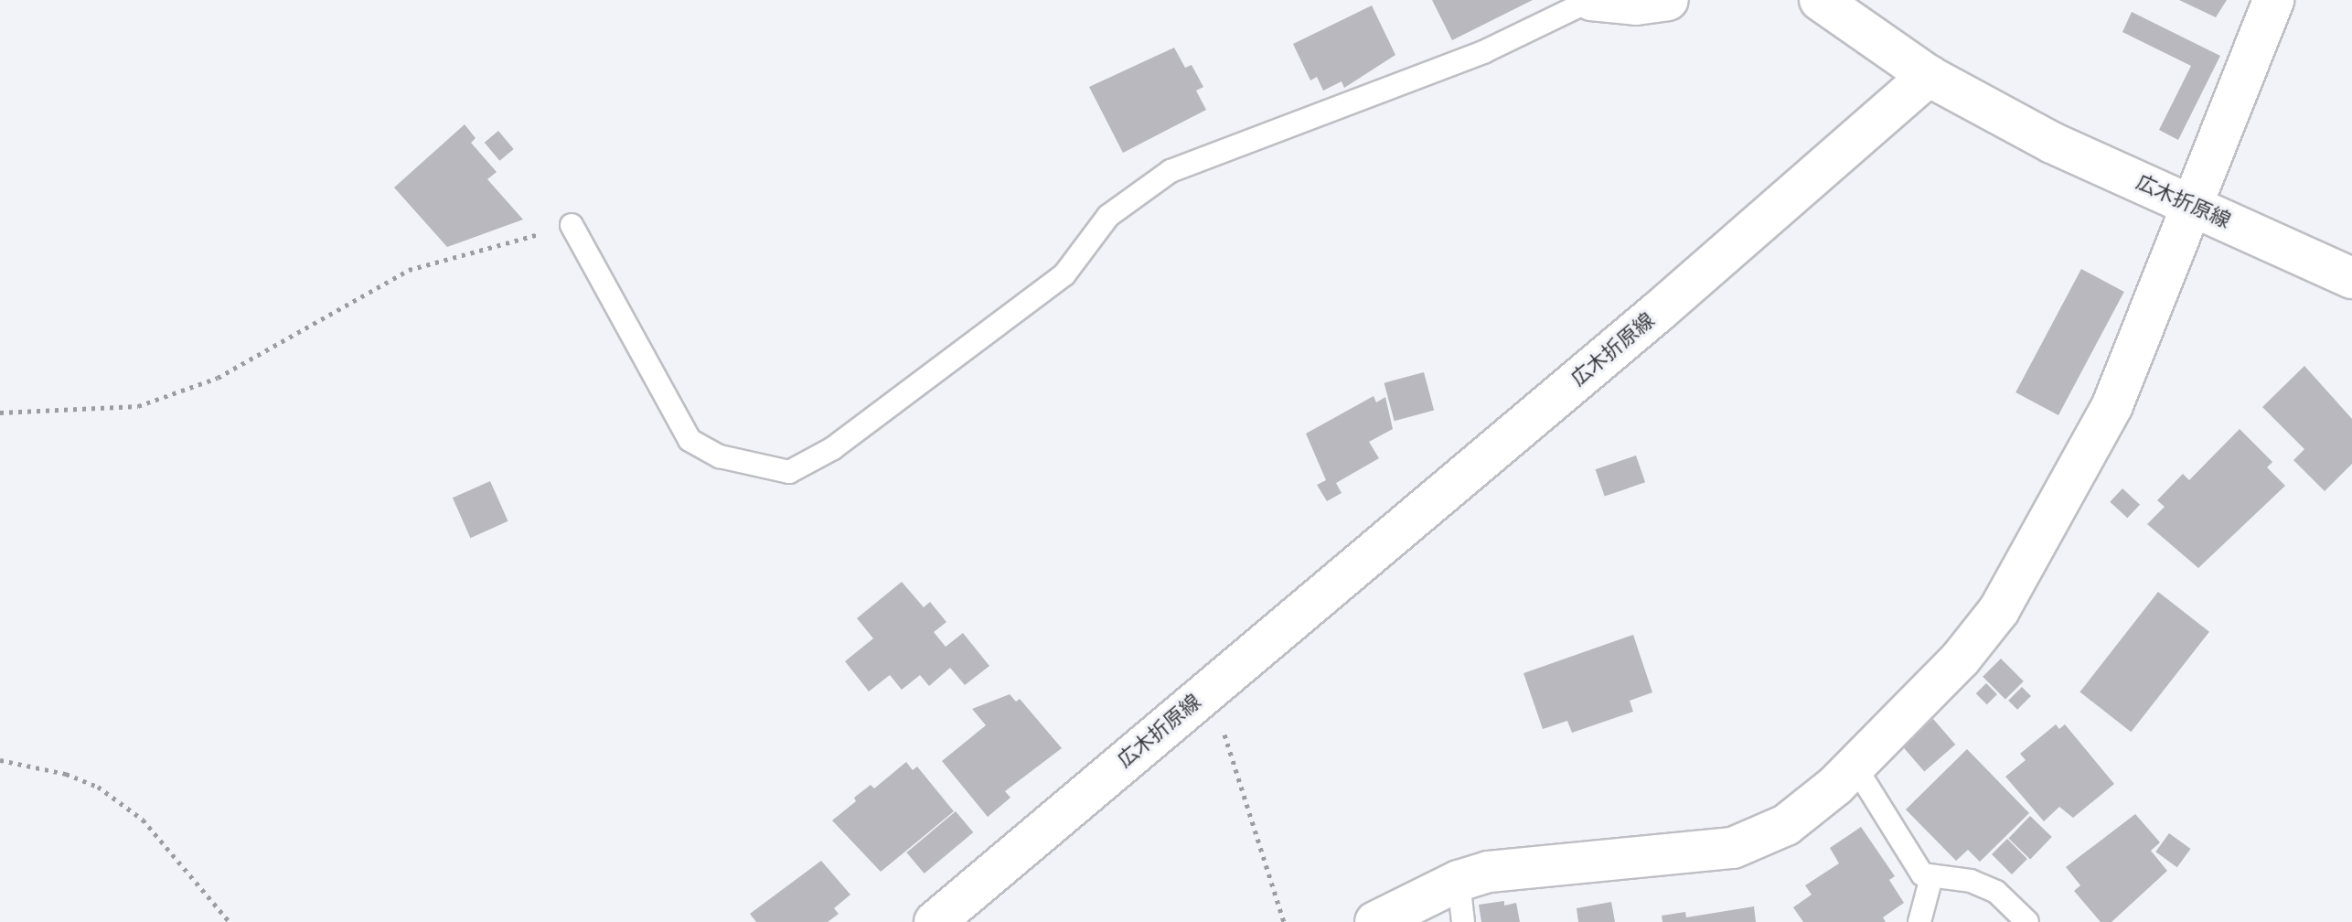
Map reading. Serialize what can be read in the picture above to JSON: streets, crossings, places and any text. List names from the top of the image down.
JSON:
{
  "streets": {
    "main road": ["広木折原線"]
  }
}
